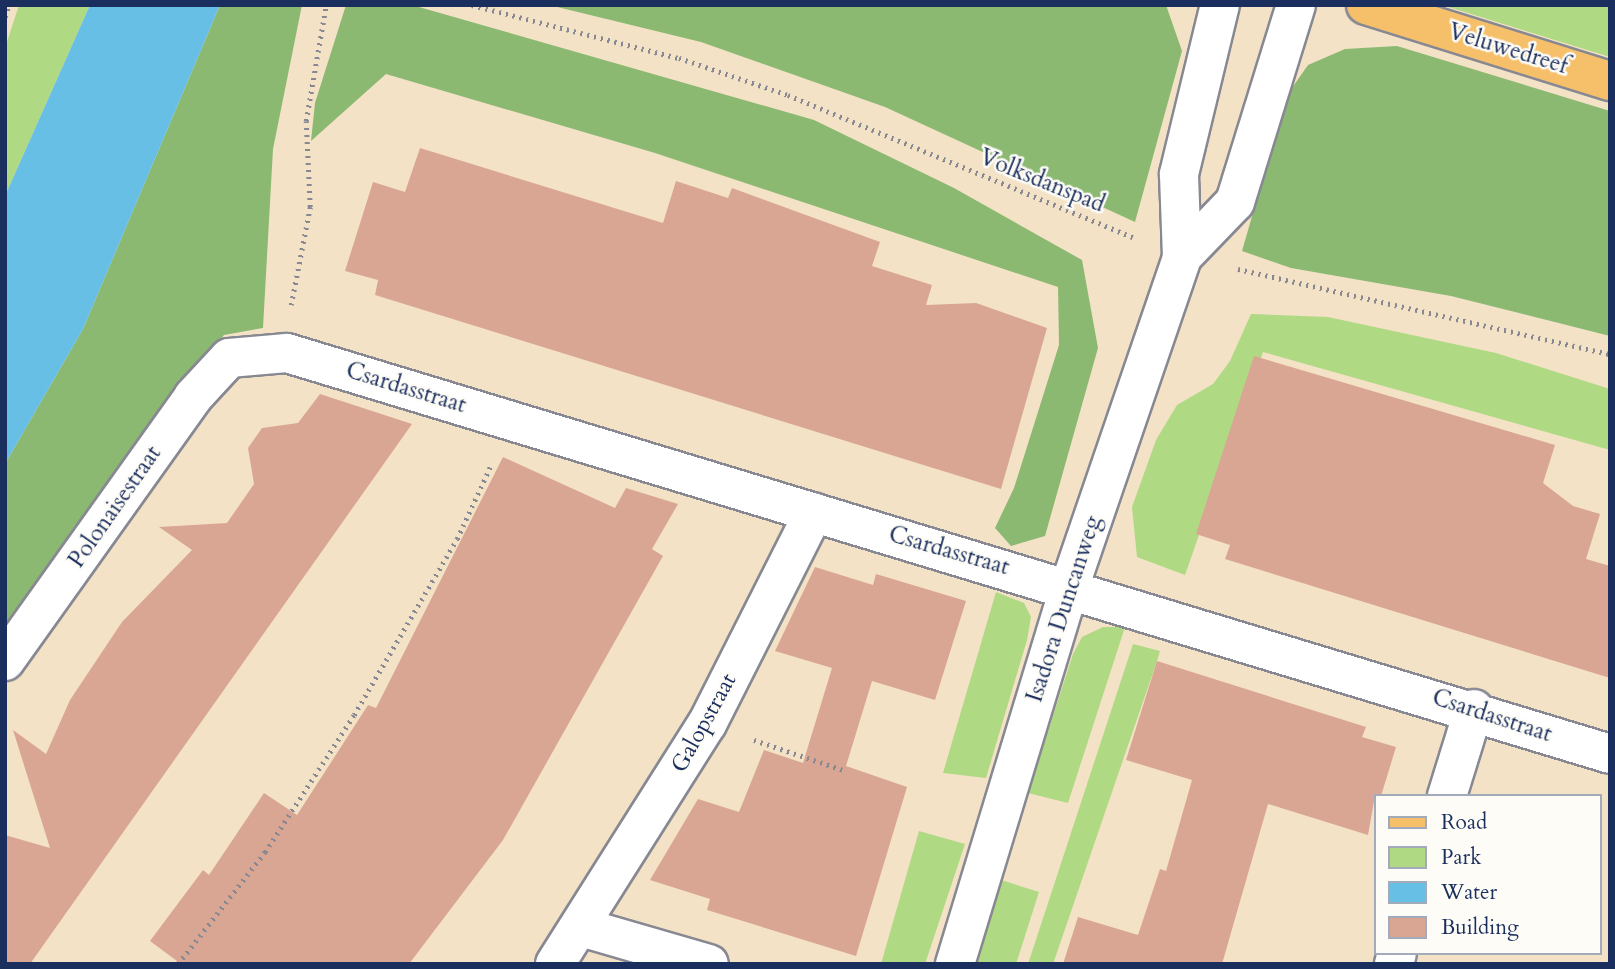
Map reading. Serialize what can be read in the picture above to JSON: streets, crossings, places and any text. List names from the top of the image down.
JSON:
{
  "streets": {
    "main road": ["Veluwedreef"],
    "street": [
      "Csardasstraat",
      "Polonaisestraat",
      "Isadora Duncanweg",
      "Galopstraat"
    ],
    "path": ["Volksdanspad"]
  },
  "crossings": [
    ["Volksdanspad", "Isadora Duncanweg"],
    ["Csardasstraat", "Polonaisestraat"],
    ["Csardasstraat", "Isadora Duncanweg"],
    ["Csardasstraat", "Galopstraat"]
  ],
  "legend": [
    "Road",
    "Park",
    "Water",
    "Building"
  ]
}
